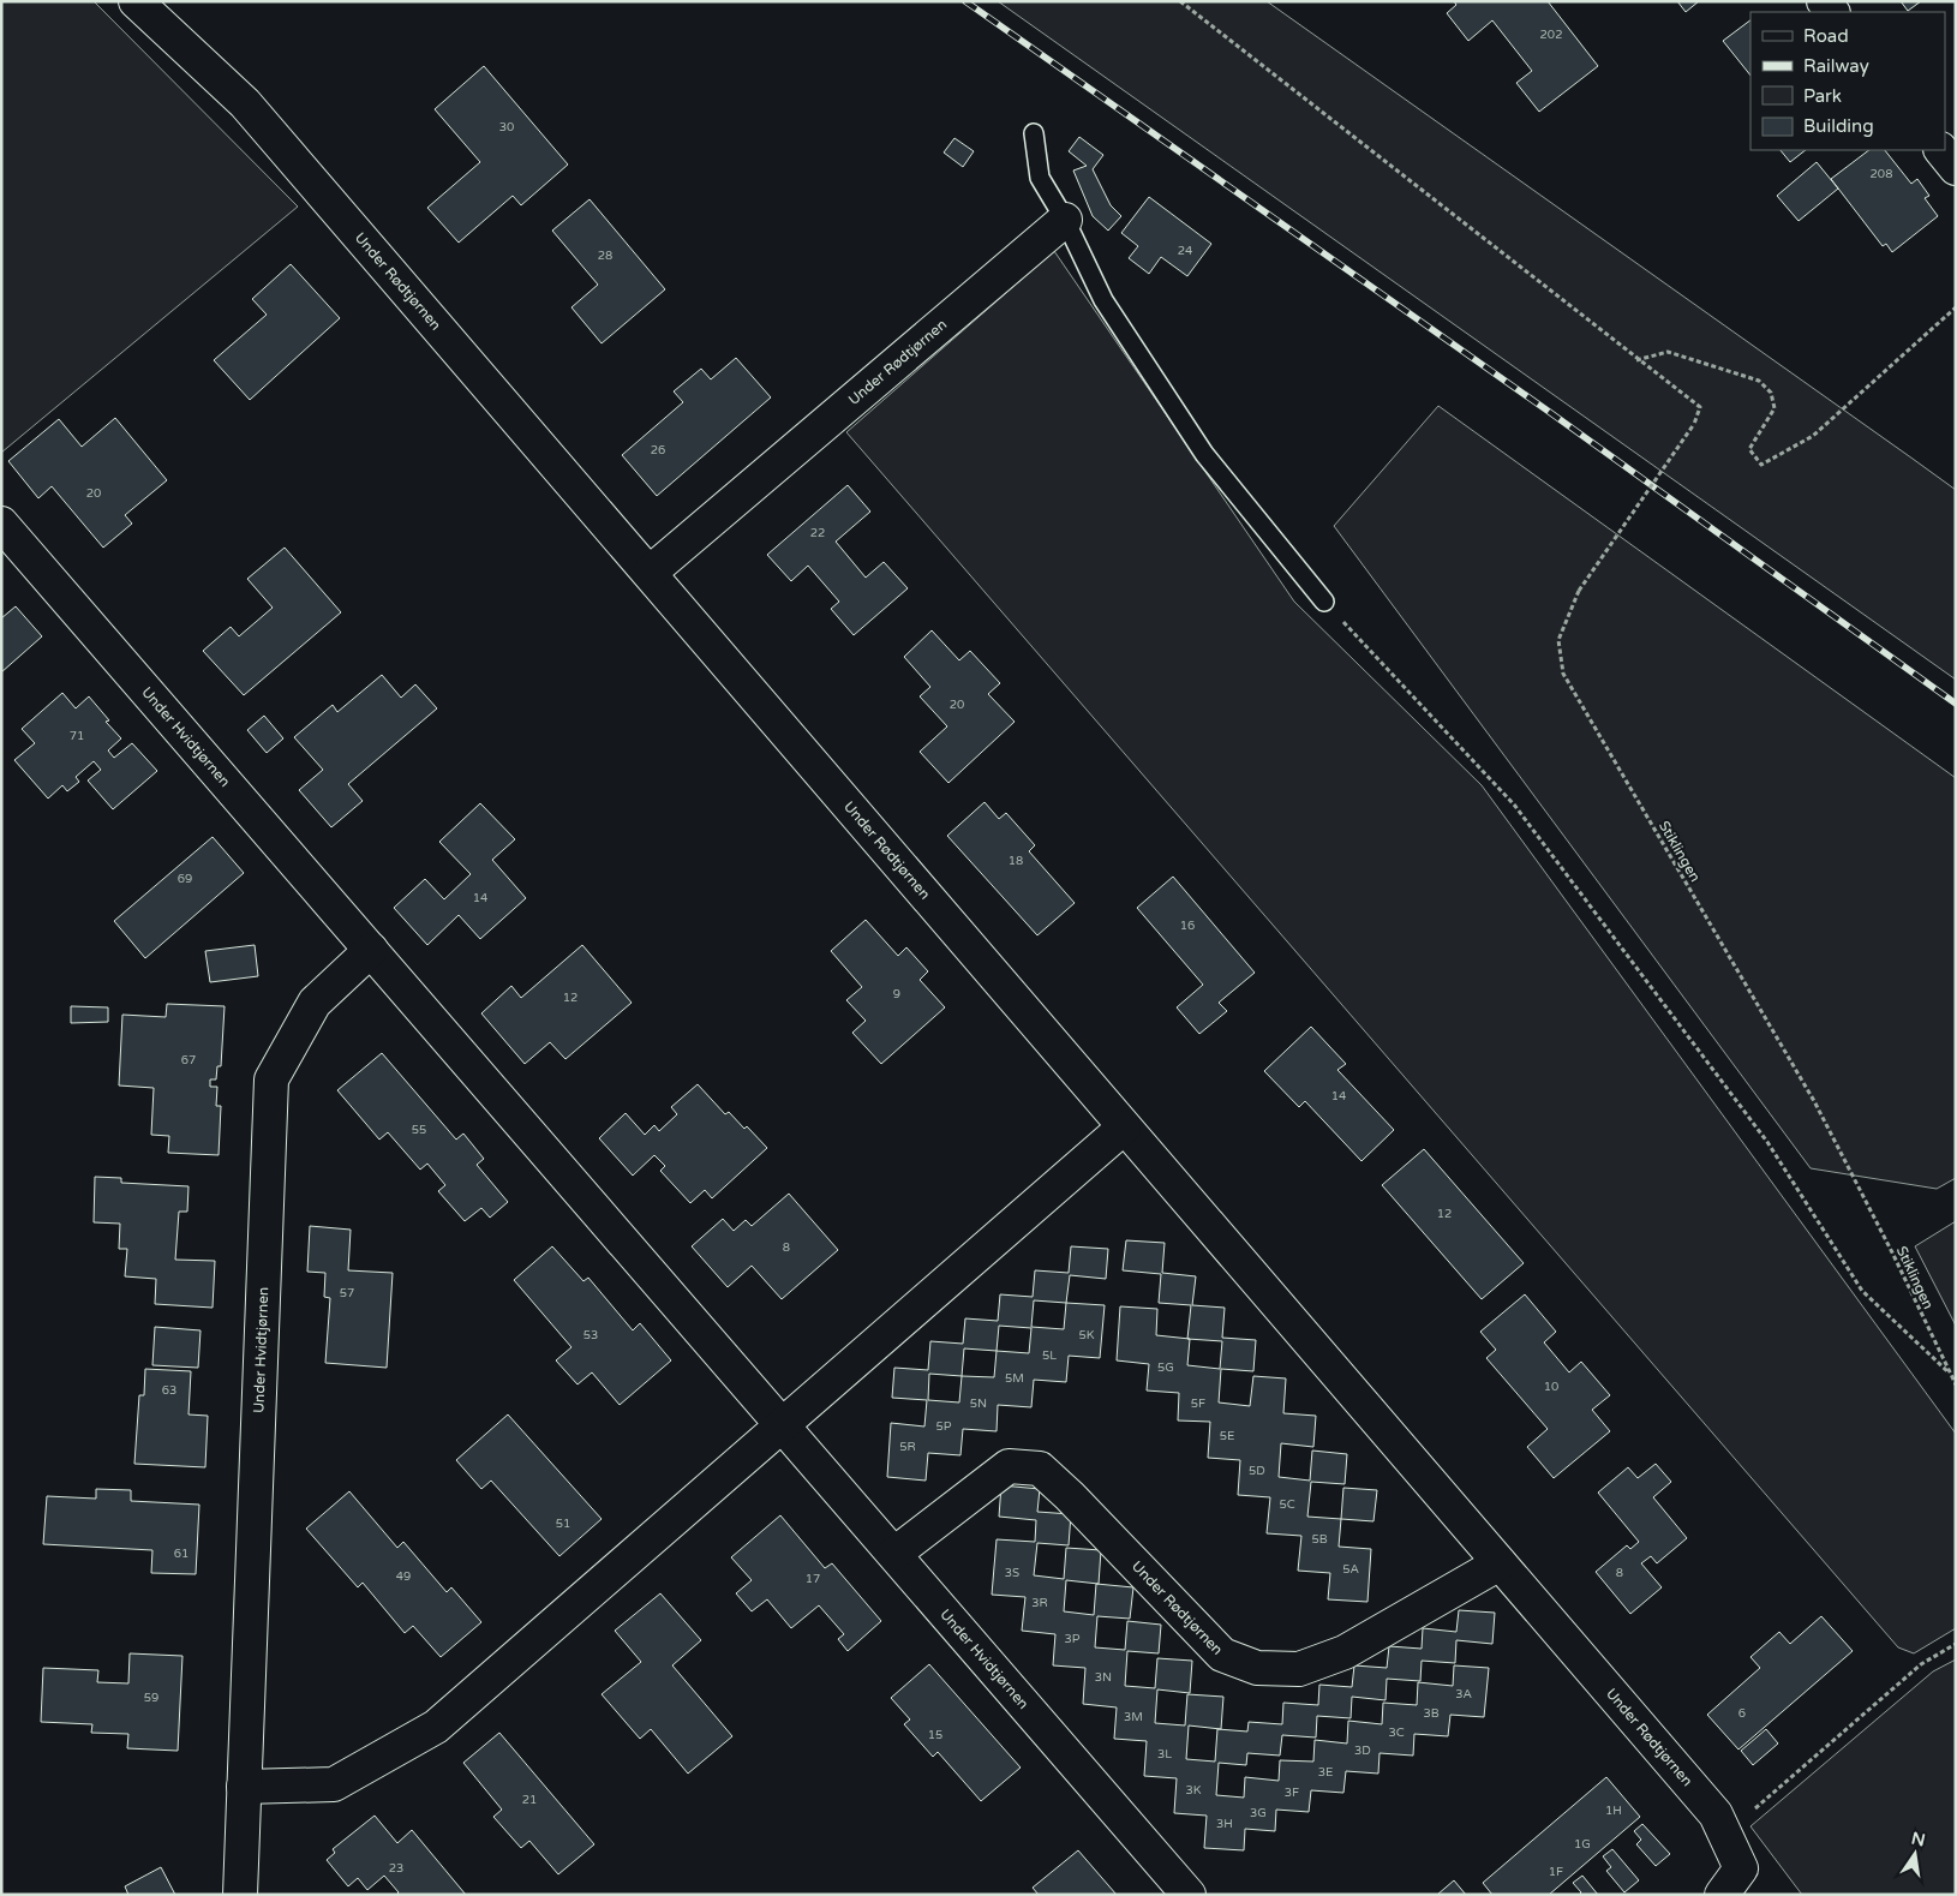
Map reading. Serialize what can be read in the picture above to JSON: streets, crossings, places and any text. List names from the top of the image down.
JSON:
{
  "streets": {
    "street": ["Under Rødtjørnen", "Under Hvidtjørnen"],
    "path": ["Stiklingen"]
  },
  "crossings": [
    ["Under Rødtjørnen", "Under Hvidtjørnen"]
  ],
  "house_numbers": [
    "202",
    "30",
    "208",
    "24",
    "28",
    "26",
    "20",
    "22",
    "20",
    "71",
    "18",
    "69",
    "14",
    "16",
    "9",
    "12",
    "67",
    "14",
    "55",
    "12",
    "8",
    "57",
    "53",
    "5K",
    "5L",
    "5G",
    "5M",
    "10",
    "63",
    "5N",
    "5F",
    "5P",
    "5E",
    "5R",
    "5D",
    "5C",
    "51",
    "5B",
    "61",
    "5A",
    "3S",
    "8",
    "49",
    "17",
    "3R",
    "3P",
    "3N",
    "3A",
    "59",
    "3B",
    "6",
    "3M",
    "3C",
    "15",
    "3D",
    "3L",
    "3E",
    "3K",
    "3F",
    "21",
    "1H",
    "3G",
    "3H",
    "1G",
    "23",
    "1F"
  ],
  "legend": [
    "Road",
    "Railway",
    "Park",
    "Building"
  ],
  "north": "top"
}
